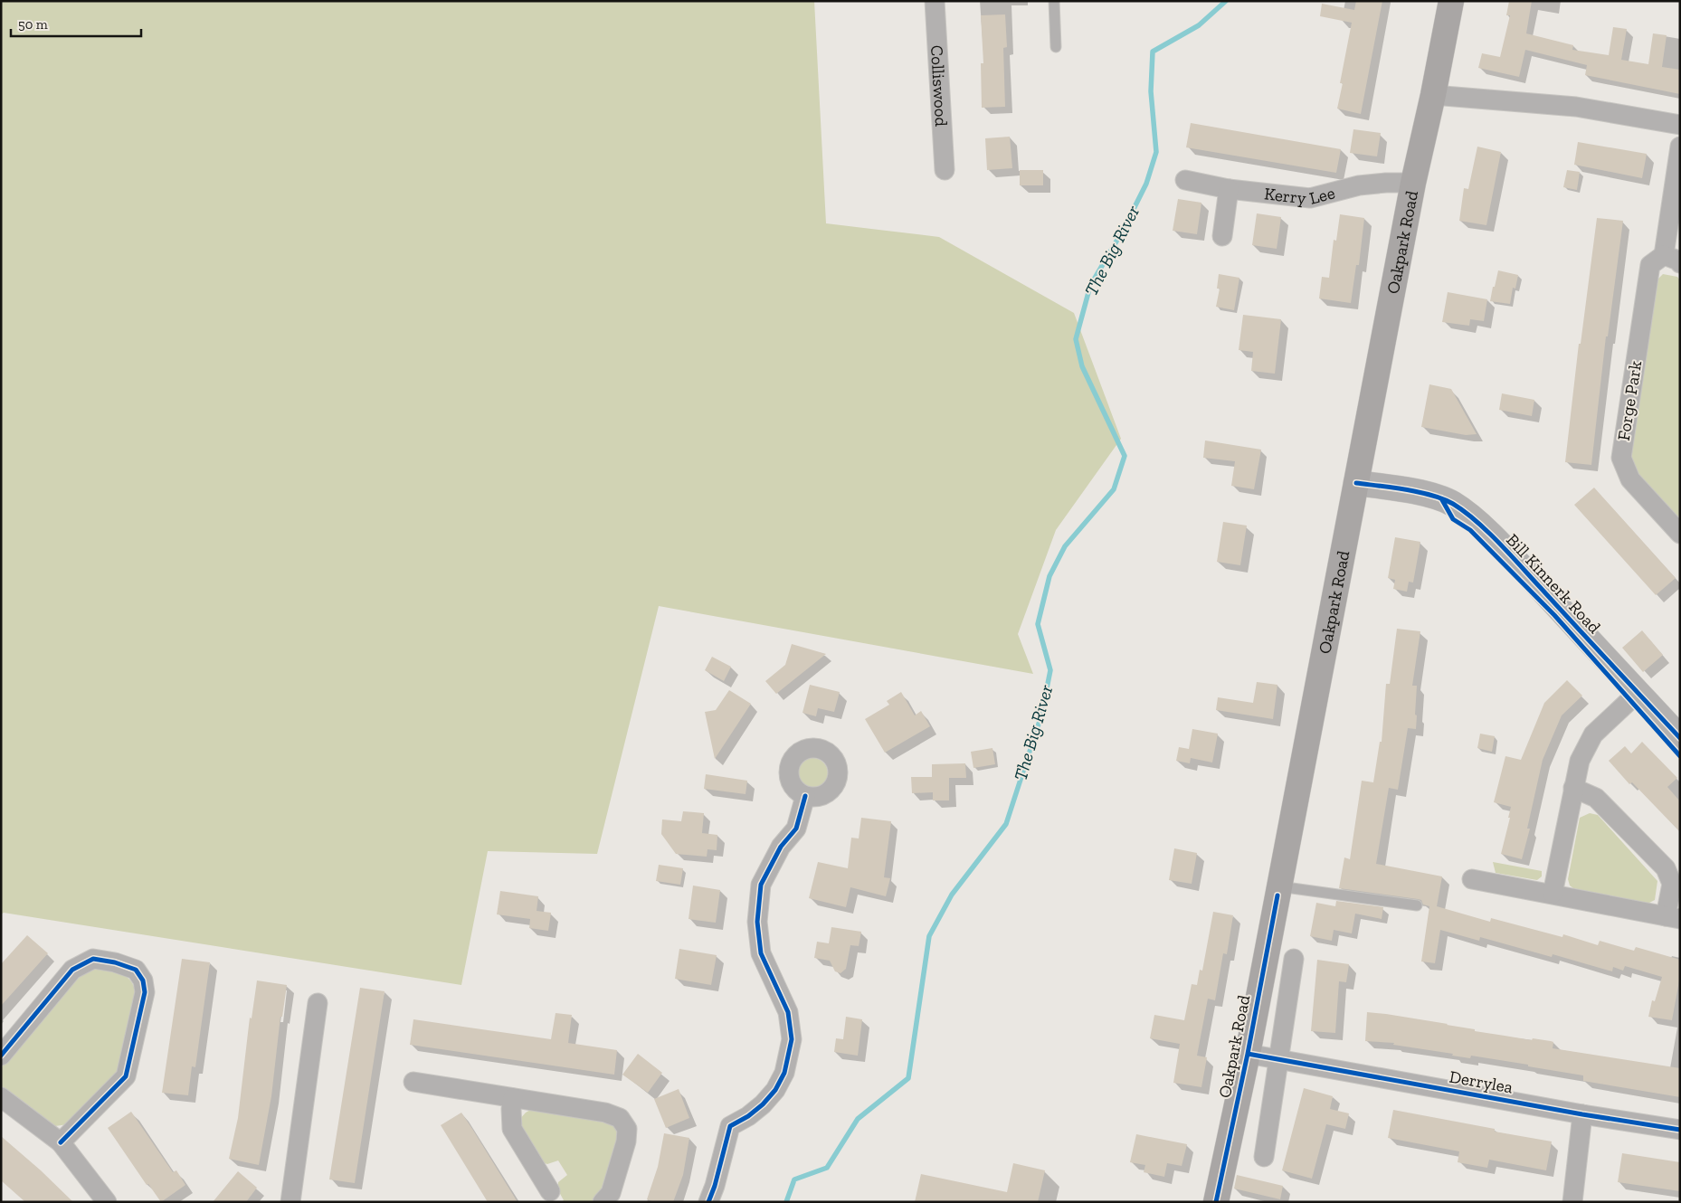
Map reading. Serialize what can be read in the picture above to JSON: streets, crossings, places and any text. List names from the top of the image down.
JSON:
{
  "streets": {
    "main road": ["Oakpark Road"],
    "street": [
      "Colliswood",
      "Kerry Lee",
      "Forge Park",
      "Bill Kinnerk Road",
      "Derrylea"
    ]
  },
  "crossings": [
    ["Kerry Lee", "Oakpark Road"],
    ["Oakpark Road", "Bill Kinnerk Road"],
    ["Oakpark Road", "Derrylea"]
  ],
  "water": ["The Big River"],
  "scale_bar": "50 m"
}
